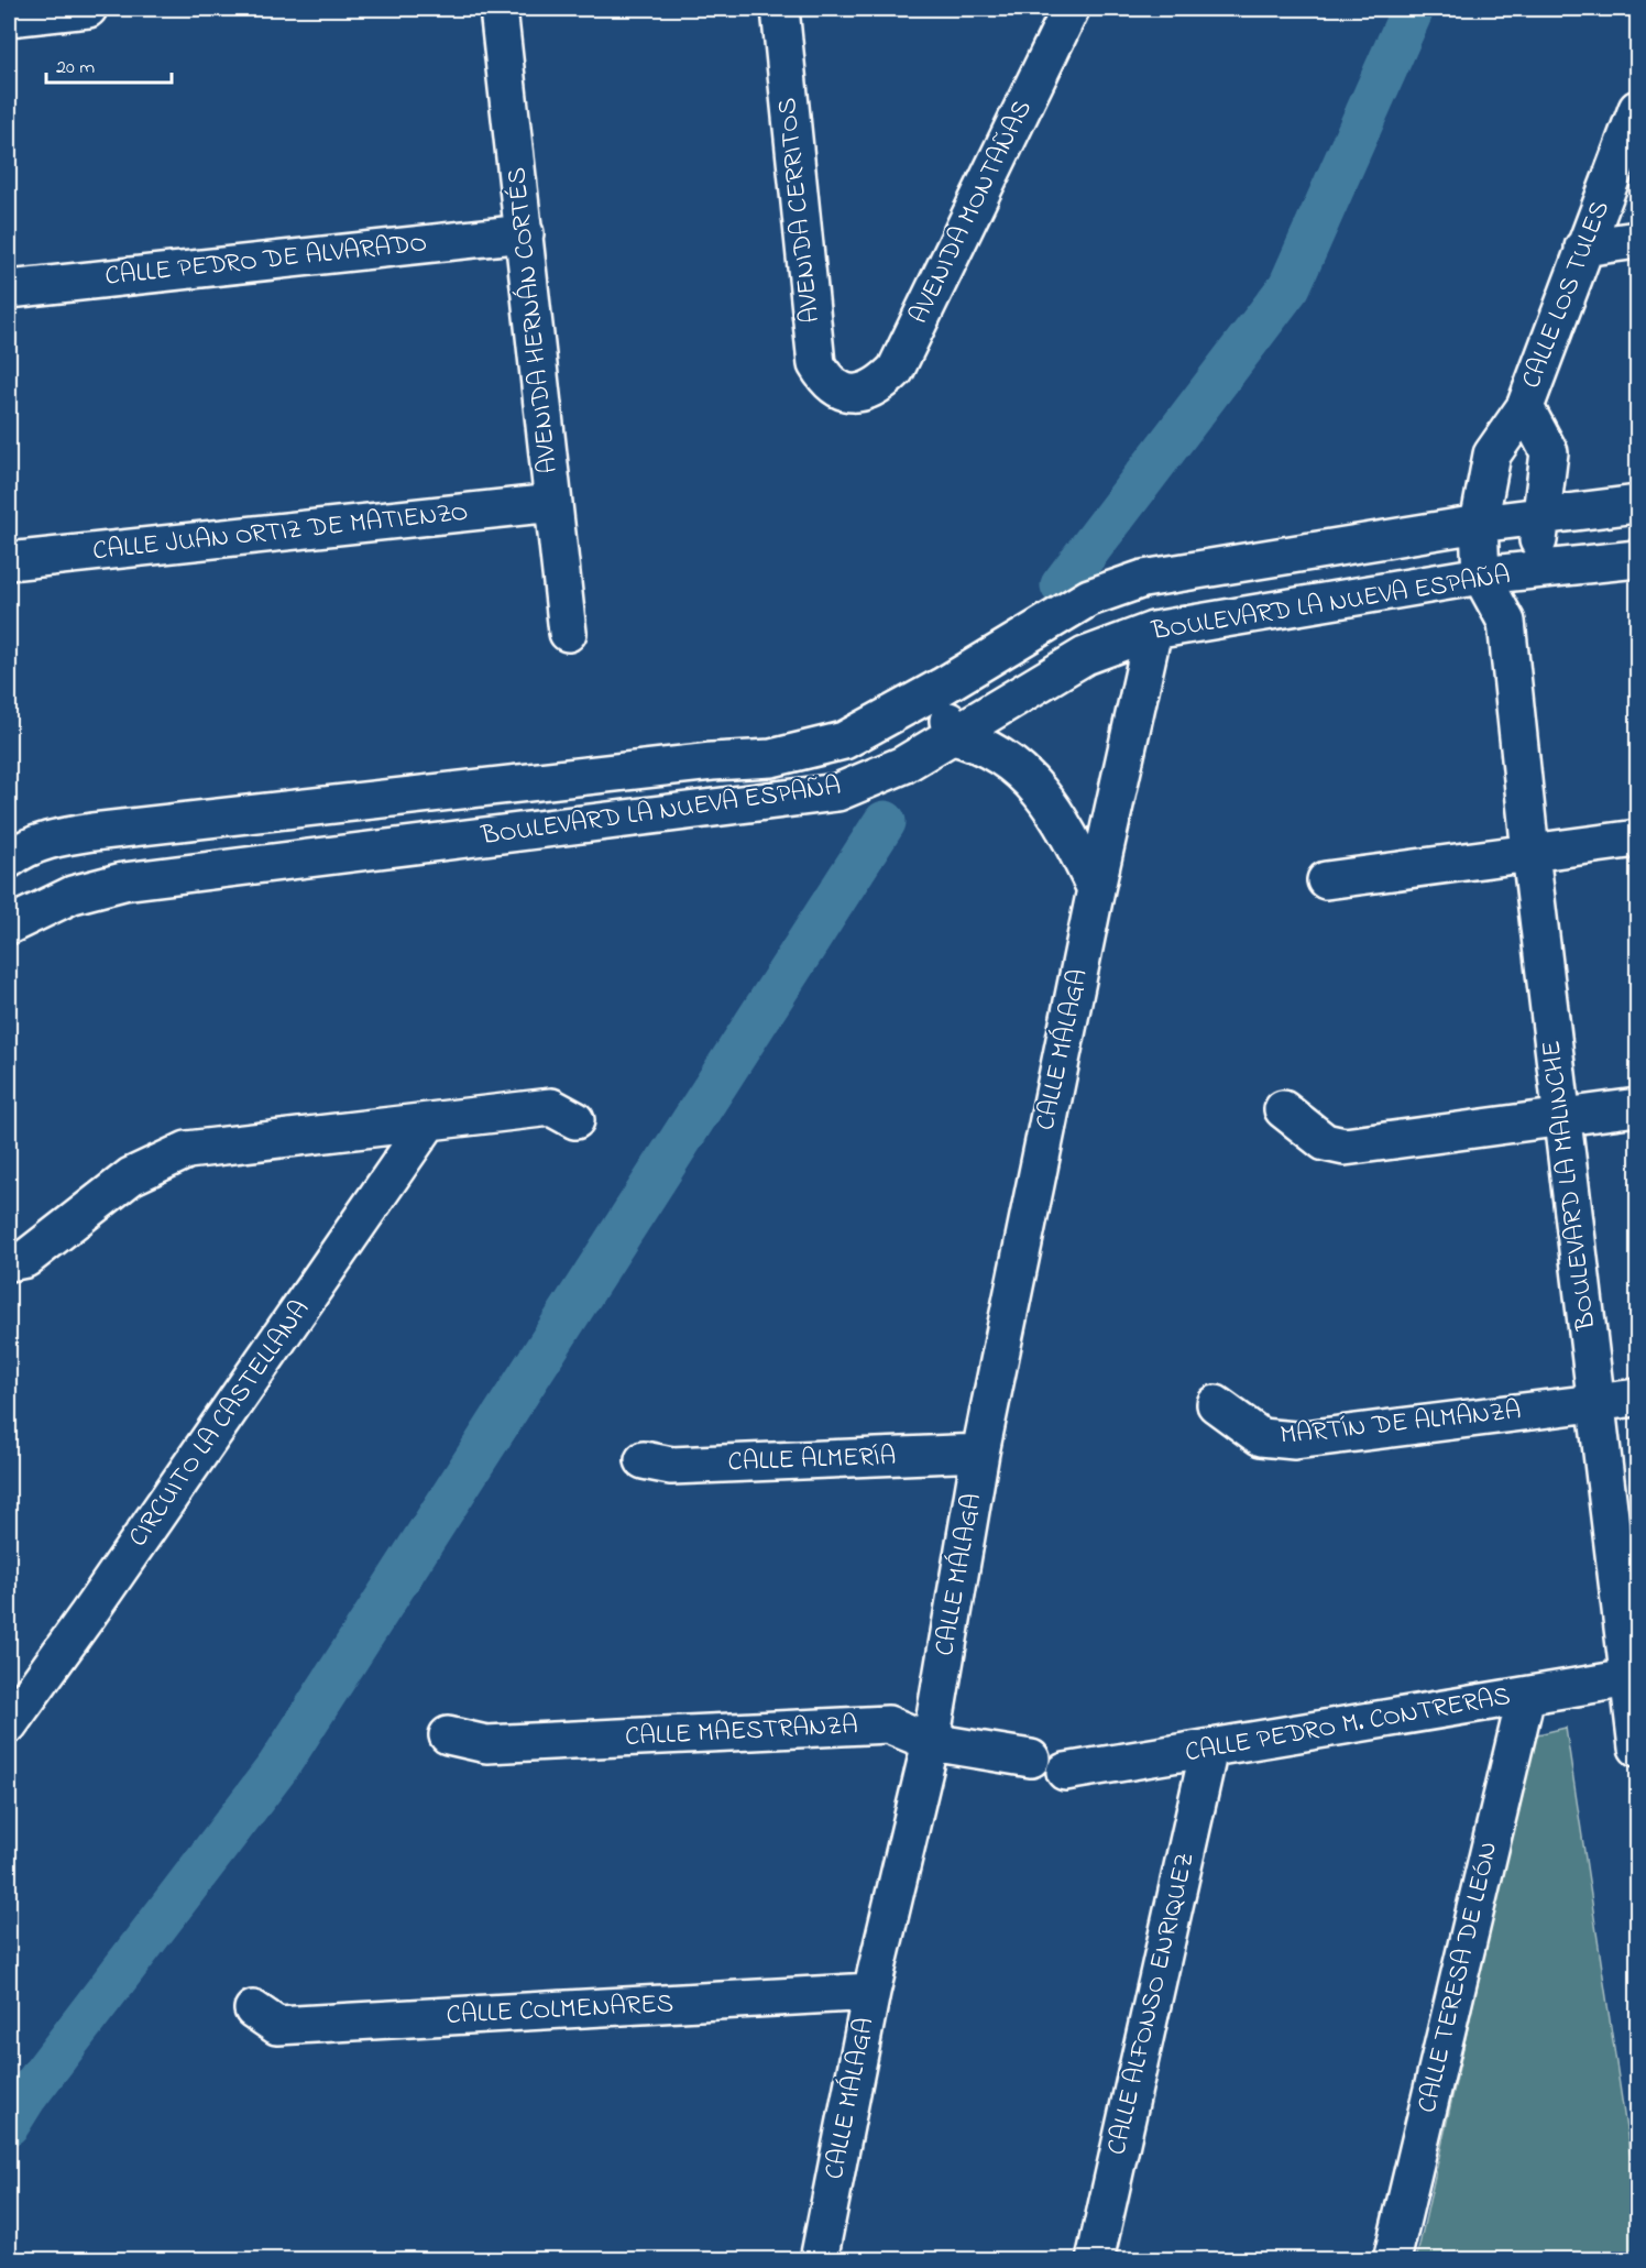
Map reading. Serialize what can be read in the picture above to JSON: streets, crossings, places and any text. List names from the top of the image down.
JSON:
{
  "streets": {
    "street": [
      "AVENIDA CERRITOS",
      "AVENIDA MONTAÑAS",
      "CALLE PEDRO DE ALVARADO",
      "CALLE LOS TULES",
      "AVENIDA HERNÁN CORTÉS",
      "CALLE JUAN ORTIZ DE MATIENZO",
      "BOULEVARD LA NUEVA ESPAÑA",
      "CALLE MÁLAGA",
      "BOULEVARD LA MALINCHE",
      "CIRCUITO LA CASTELLANA",
      "MARTÍN DE ALMANZA",
      "CALLE ALMERÍA",
      "CALLE PEDRO M. CONTRERAS",
      "CALLE MAESTRANZA",
      "CALLE TERESA DE LEÓN",
      "CALLE ALFONSO ENRIQUEZ",
      "CALLE COLMENARES"
    ]
  },
  "crossings": [
    ["AVENIDA CERRITOS", "AVENIDA MONTAÑAS"],
    ["CALLE PEDRO DE ALVARADO", "AVENIDA HERNÁN CORTÉS"],
    ["CALLE LOS TULES", "BOULEVARD LA NUEVA ESPAÑA"],
    ["CALLE LOS TULES", "BOULEVARD LA MALINCHE"],
    ["AVENIDA HERNÁN CORTÉS", "CALLE JUAN ORTIZ DE MATIENZO"],
    ["BOULEVARD LA NUEVA ESPAÑA", "CALLE MÁLAGA"],
    ["BOULEVARD LA NUEVA ESPAÑA", "BOULEVARD LA MALINCHE"],
    ["CALLE MÁLAGA", "CALLE ALMERÍA"],
    ["CALLE MÁLAGA", "CALLE MAESTRANZA"],
    ["CALLE MÁLAGA", "CALLE COLMENARES"],
    ["BOULEVARD LA MALINCHE", "MARTÍN DE ALMANZA"],
    ["BOULEVARD LA MALINCHE", "CALLE PEDRO M. CONTRERAS"],
    ["CALLE PEDRO M. CONTRERAS", "CALLE TERESA DE LEÓN"],
    ["CALLE PEDRO M. CONTRERAS", "CALLE ALFONSO ENRIQUEZ"]
  ],
  "scale_bar": "20 m"
}
